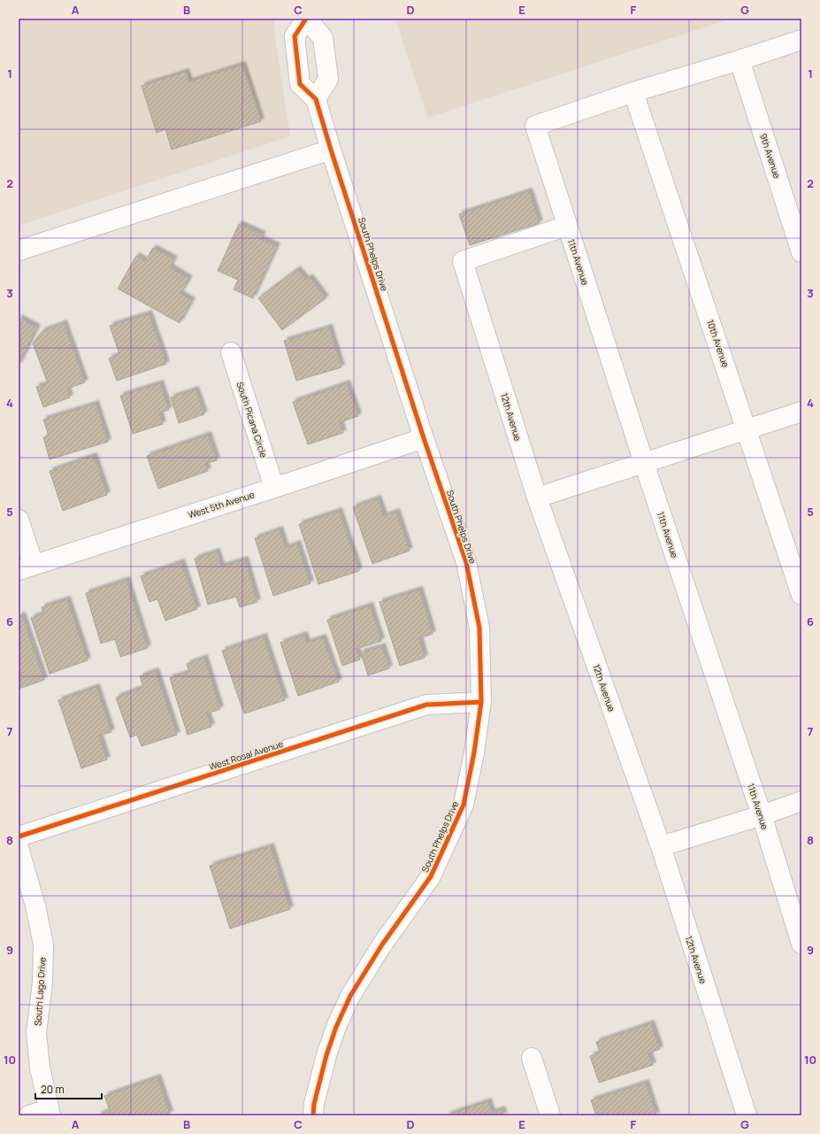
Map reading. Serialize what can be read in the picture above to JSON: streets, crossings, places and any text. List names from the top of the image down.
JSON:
{
  "streets": {
    "street": [
      "9th Avenue",
      "South Phelps Drive",
      "11th Avenue",
      "10th Avenue",
      "12th Avenue",
      "South Picana Circle",
      "West 5th Avenue",
      "West Rosal Avenue",
      "South Lago Drive"
    ]
  },
  "crossings": [
    ["South Phelps Drive", "West 5th Avenue"],
    ["South Phelps Drive", "West Rosal Avenue"],
    ["11th Avenue", "10th Avenue"],
    ["11th Avenue", "12th Avenue"],
    ["South Picana Circle", "West 5th Avenue"]
  ],
  "scale_bar": "20 m",
  "grid": {
    "columns": [
      "A",
      "B",
      "C",
      "D",
      "E",
      "F",
      "G"
    ],
    "rows": [
      "1",
      "2",
      "3",
      "4",
      "5",
      "6",
      "7",
      "8",
      "9",
      "10"
    ]
  }
}
